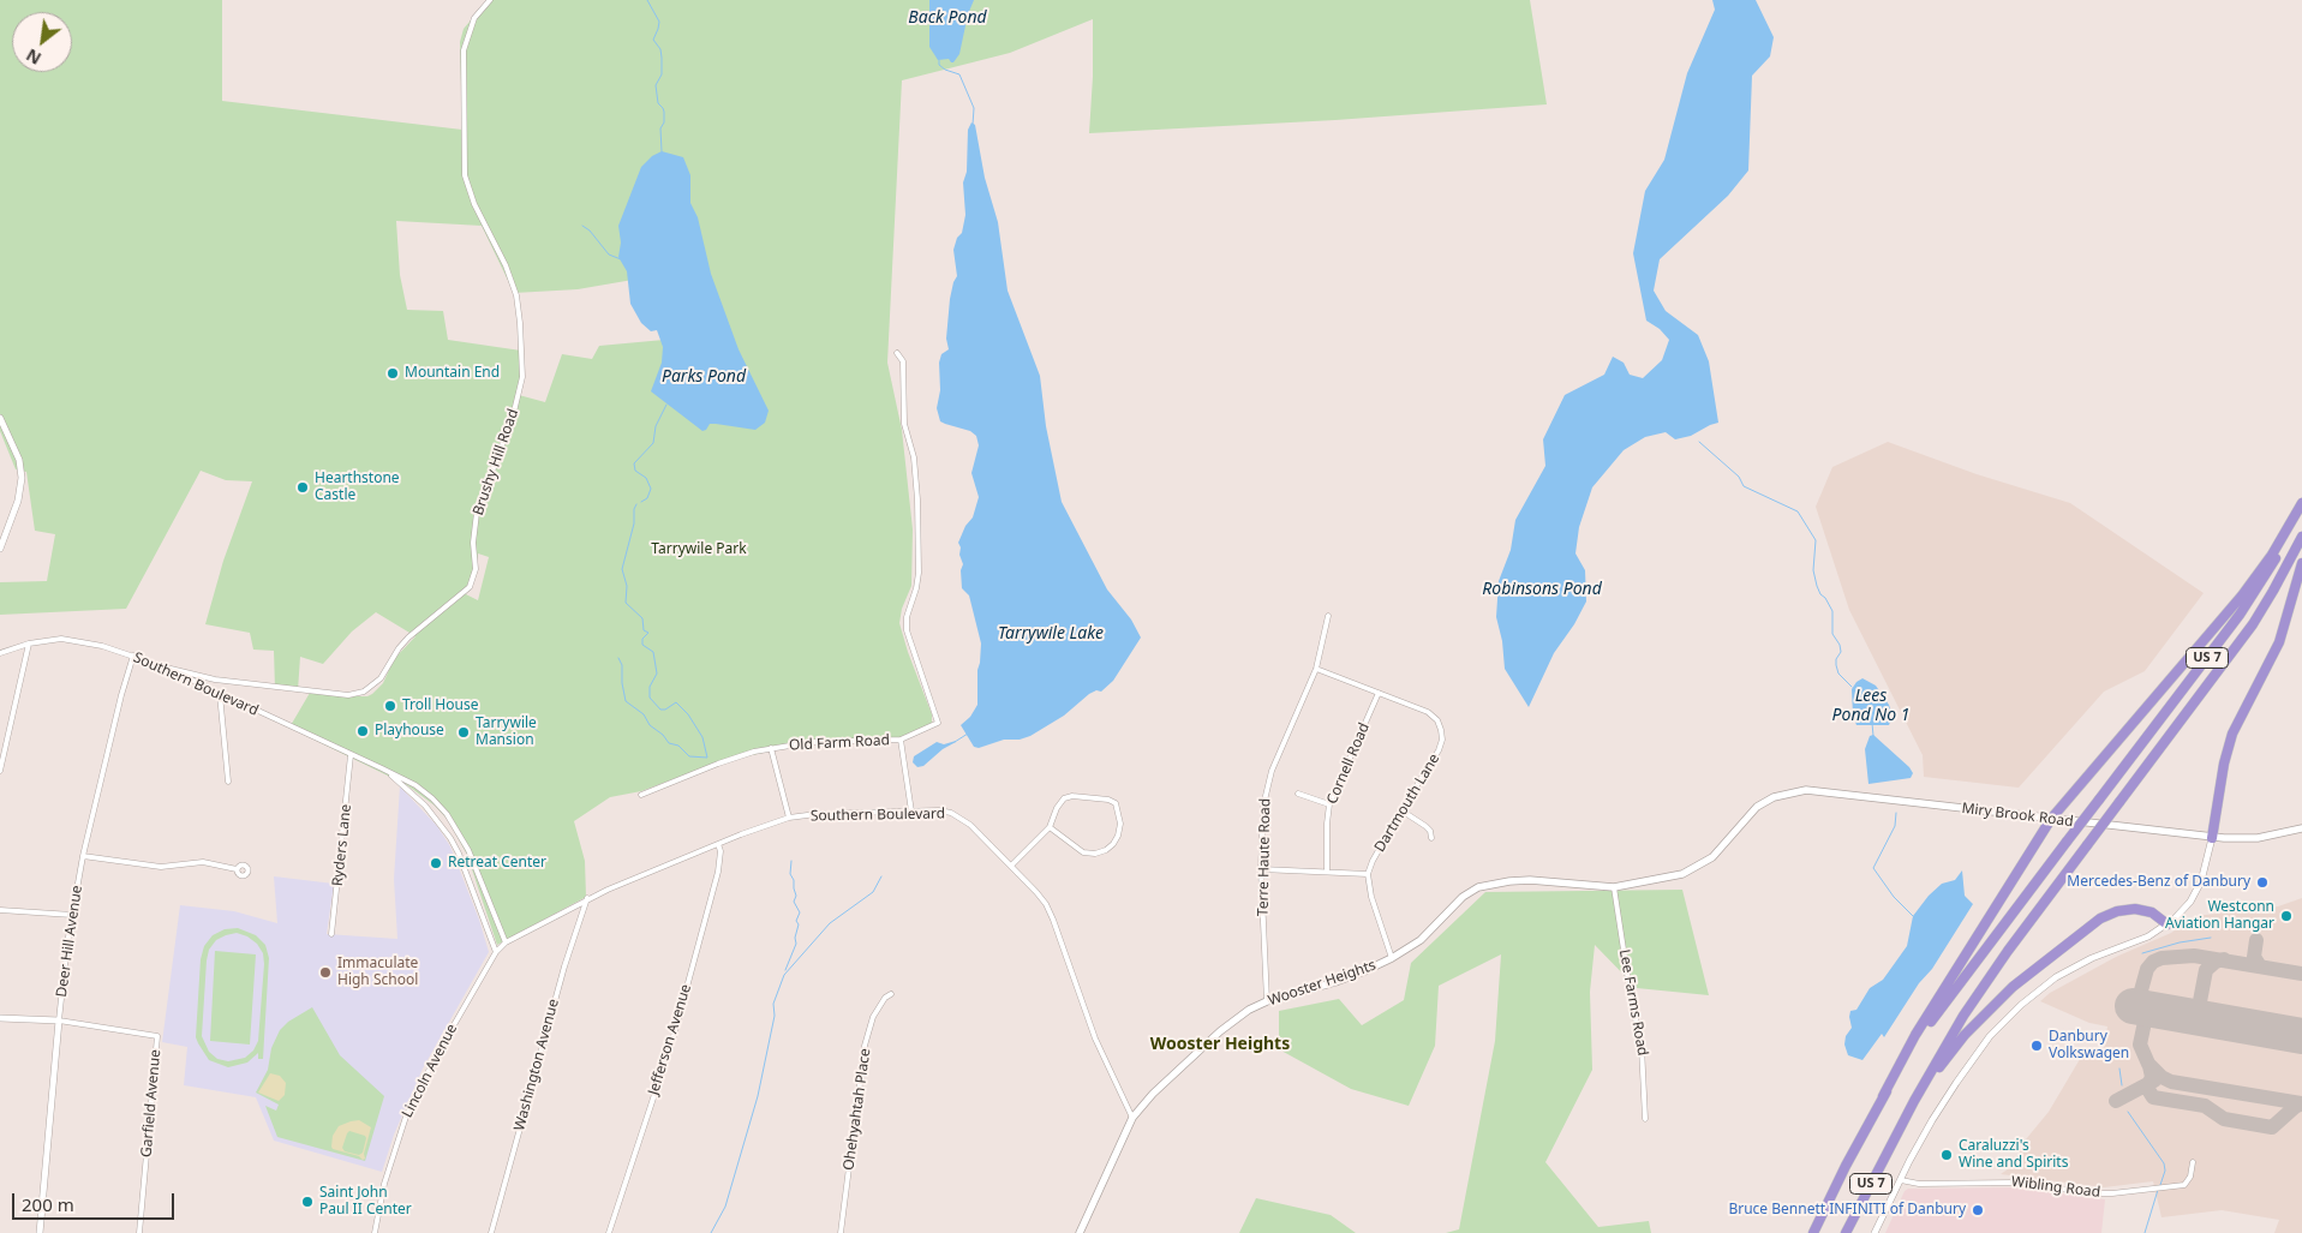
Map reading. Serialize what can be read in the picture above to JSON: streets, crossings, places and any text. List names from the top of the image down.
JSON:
{
  "streets": {
    "highway": ["US 7"],
    "main road": ["Miry Brook Road", "Wooster Heights"],
    "street": [
      "Brushy Hill Road",
      "Southern Boulevard",
      "Old Farm Road",
      "Cornell Road",
      "Dartmouth Lane",
      "Ryders Lane",
      "Terre Haute Road",
      "Deer Hill Avenue",
      "Lee Farms Road",
      "Jefferson Avenue",
      "Washington Avenue",
      "Lincoln Avenue",
      "Garfield Avenue",
      "Ohehyahtah Place",
      "Wibling Road"
    ]
  },
  "crossings": [
    ["Brushy Hill Road", "Southern Boulevard"],
    ["Southern Boulevard", "Ryders Lane"],
    ["Southern Boulevard", "Deer Hill Avenue"],
    ["Southern Boulevard", "Wooster Heights"],
    ["Southern Boulevard", "Jefferson Avenue"],
    ["Southern Boulevard", "Washington Avenue"],
    ["Southern Boulevard", "Lincoln Avenue"],
    ["Cornell Road", "Dartmouth Lane"],
    ["Dartmouth Lane", "Terre Haute Road"],
    ["Miry Brook Road", "Wooster Heights"],
    ["Terre Haute Road", "Wooster Heights"],
    ["Deer Hill Avenue", "Garfield Avenue"],
    ["Wooster Heights", "Lee Farms Road"]
  ],
  "districts": ["Wooster Heights"],
  "water": [
    "Back Pond",
    "Parks Pond",
    "Robinsons Pond",
    "Tarrywile Lake",
    "Lees Pond No 1"
  ],
  "parks": ["Tarrywile Park"],
  "places": [
    "Mountain End",
    "Hearthstone Castle",
    "Troll House",
    "Playhouse",
    "Tarrywile Mansion",
    "Retreat Center",
    "Mercedes-Benz of Danbury",
    "Westconn Aviation Hangar",
    "Immaculate High School",
    "Danbury Volkswagen",
    "Caraluzzi's Wine and Spirits",
    "Saint John Paul II Center",
    "Bruce Bennett INFINITI of Danbury"
  ],
  "scale_bar": "200 m",
  "north": "bottom left"
}
